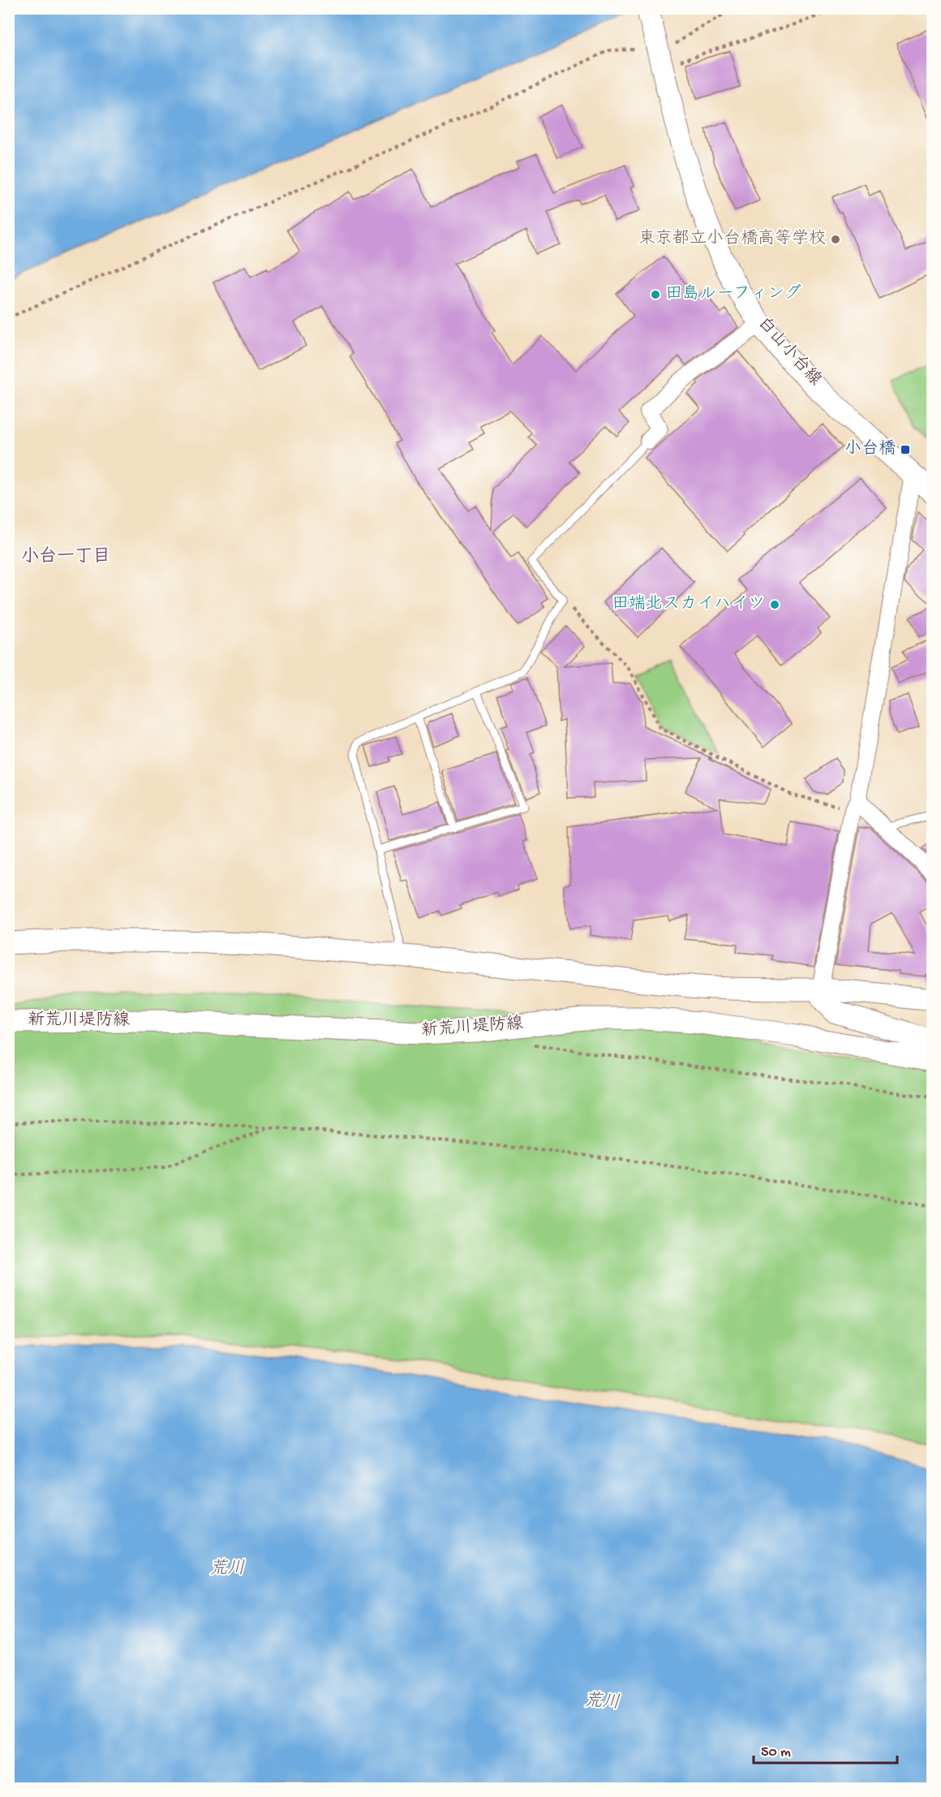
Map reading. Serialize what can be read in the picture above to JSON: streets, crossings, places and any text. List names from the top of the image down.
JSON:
{
  "streets": {
    "main road": ["白山小台線", "新荒川堤防線"]
  },
  "districts": ["小台一丁目"],
  "water": ["荒川"],
  "places": {
    "other": ["東京都立小台橋高等学校", "田島ルーフィング", "田端北スカイハイツ"],
    "transit": ["小台橋"]
  },
  "scale_bar": "50 m"
}
